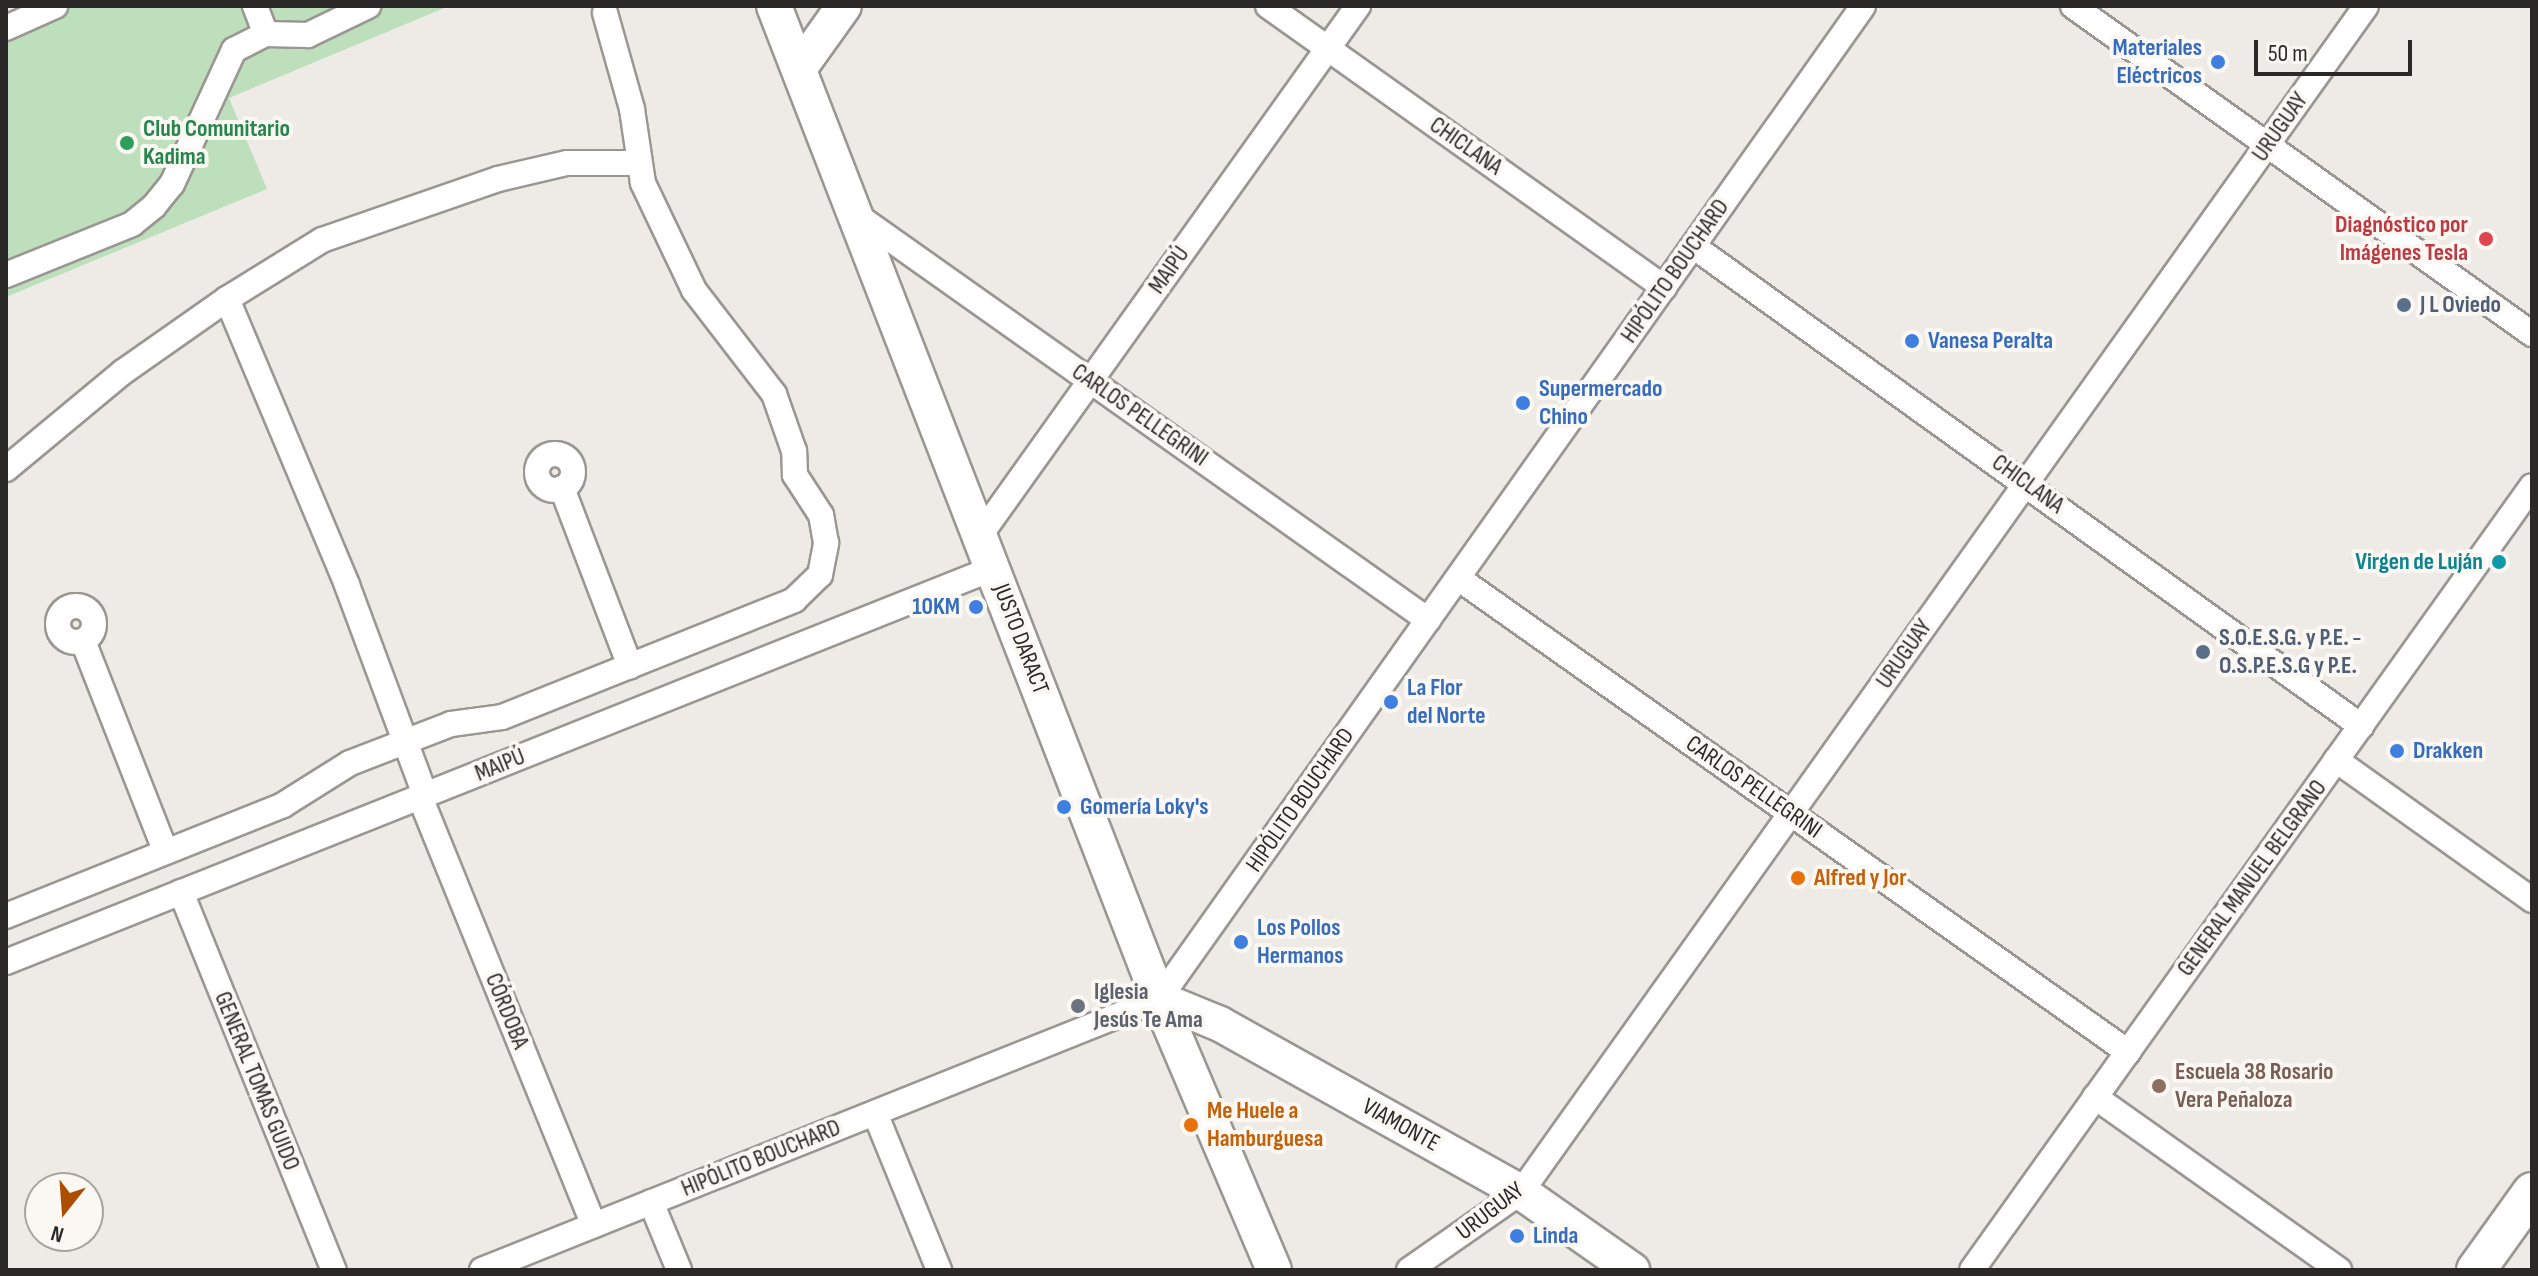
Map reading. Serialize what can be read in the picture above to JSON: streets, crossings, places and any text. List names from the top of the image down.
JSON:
{
  "streets": {
    "street": [
      "URUGUAY",
      "CHICLANA",
      "MAIPÚ",
      "HIPÓLITO BOUCHARD",
      "CARLOS PELLEGRINI",
      "JUSTO DARACT",
      "GENERAL MANUEL BELGRANO",
      "CÓRDOBA",
      "GENERAL TOMAS GUIDO",
      "VIAMONTE"
    ]
  },
  "crossings": [
    ["URUGUAY", "CHICLANA"],
    ["URUGUAY", "CARLOS PELLEGRINI"],
    ["URUGUAY", "VIAMONTE"],
    ["CHICLANA", "MAIPÚ"],
    ["CHICLANA", "HIPÓLITO BOUCHARD"],
    ["CHICLANA", "GENERAL MANUEL BELGRANO"],
    ["MAIPÚ", "CARLOS PELLEGRINI"],
    ["MAIPÚ", "JUSTO DARACT"],
    ["MAIPÚ", "CÓRDOBA"],
    ["MAIPÚ", "GENERAL TOMAS GUIDO"],
    ["HIPÓLITO BOUCHARD", "CARLOS PELLEGRINI"],
    ["HIPÓLITO BOUCHARD", "JUSTO DARACT"],
    ["HIPÓLITO BOUCHARD", "CÓRDOBA"],
    ["HIPÓLITO BOUCHARD", "VIAMONTE"],
    ["CARLOS PELLEGRINI", "JUSTO DARACT"],
    ["CARLOS PELLEGRINI", "GENERAL MANUEL BELGRANO"],
    ["JUSTO DARACT", "VIAMONTE"]
  ],
  "places": [
    "Materiales Eléctricos",
    "Club Comunitario Kadima",
    "Diagnóstico por Imágenes Tesla",
    "J L Oviedo",
    "Vanesa Peralta",
    "Supermercado Chino",
    "Virgen de Luján",
    "10KM",
    "S.O.E.S.G. y P.E. - O.S.P.E.S.G y P.E.",
    "La Flor del Norte",
    "Drakken",
    "Gomería Loky's",
    "Alfred y Jor",
    "Los Pollos Hermanos",
    "Iglesia Jesús Te Ama",
    "Escuela 38 Rosario Vera Peñaloza",
    "Me Huele a Hamburguesa",
    "Linda"
  ],
  "scale_bar": "50 m",
  "north": "bottom"
}
